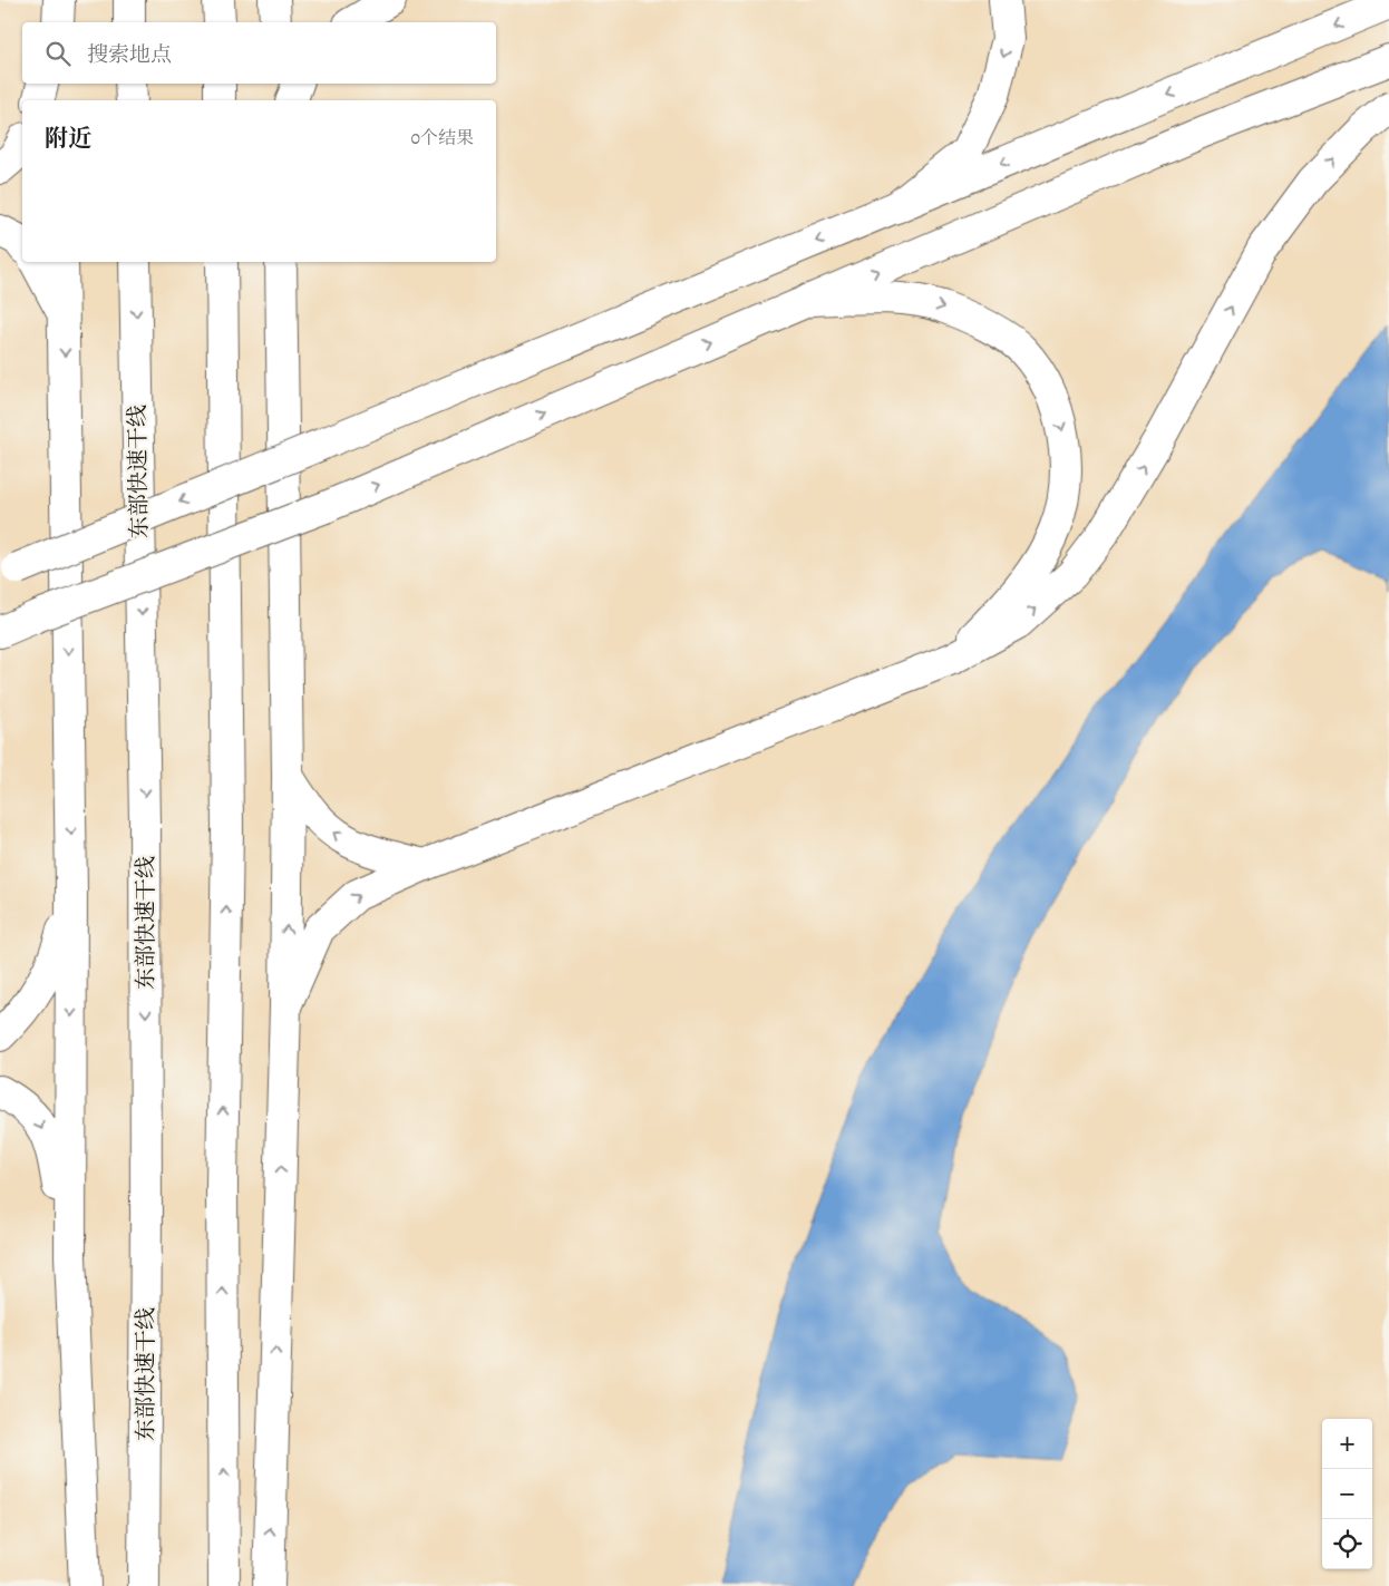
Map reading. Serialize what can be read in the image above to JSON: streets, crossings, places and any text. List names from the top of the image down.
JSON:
{
  "streets": {
    "main road": ["东部快速干线"]
  },
  "page": {
    "search": "搜索地点",
    "heading": ["附近", "0个结果"],
    "map_buttons": ["+", "−"]
  }
}
